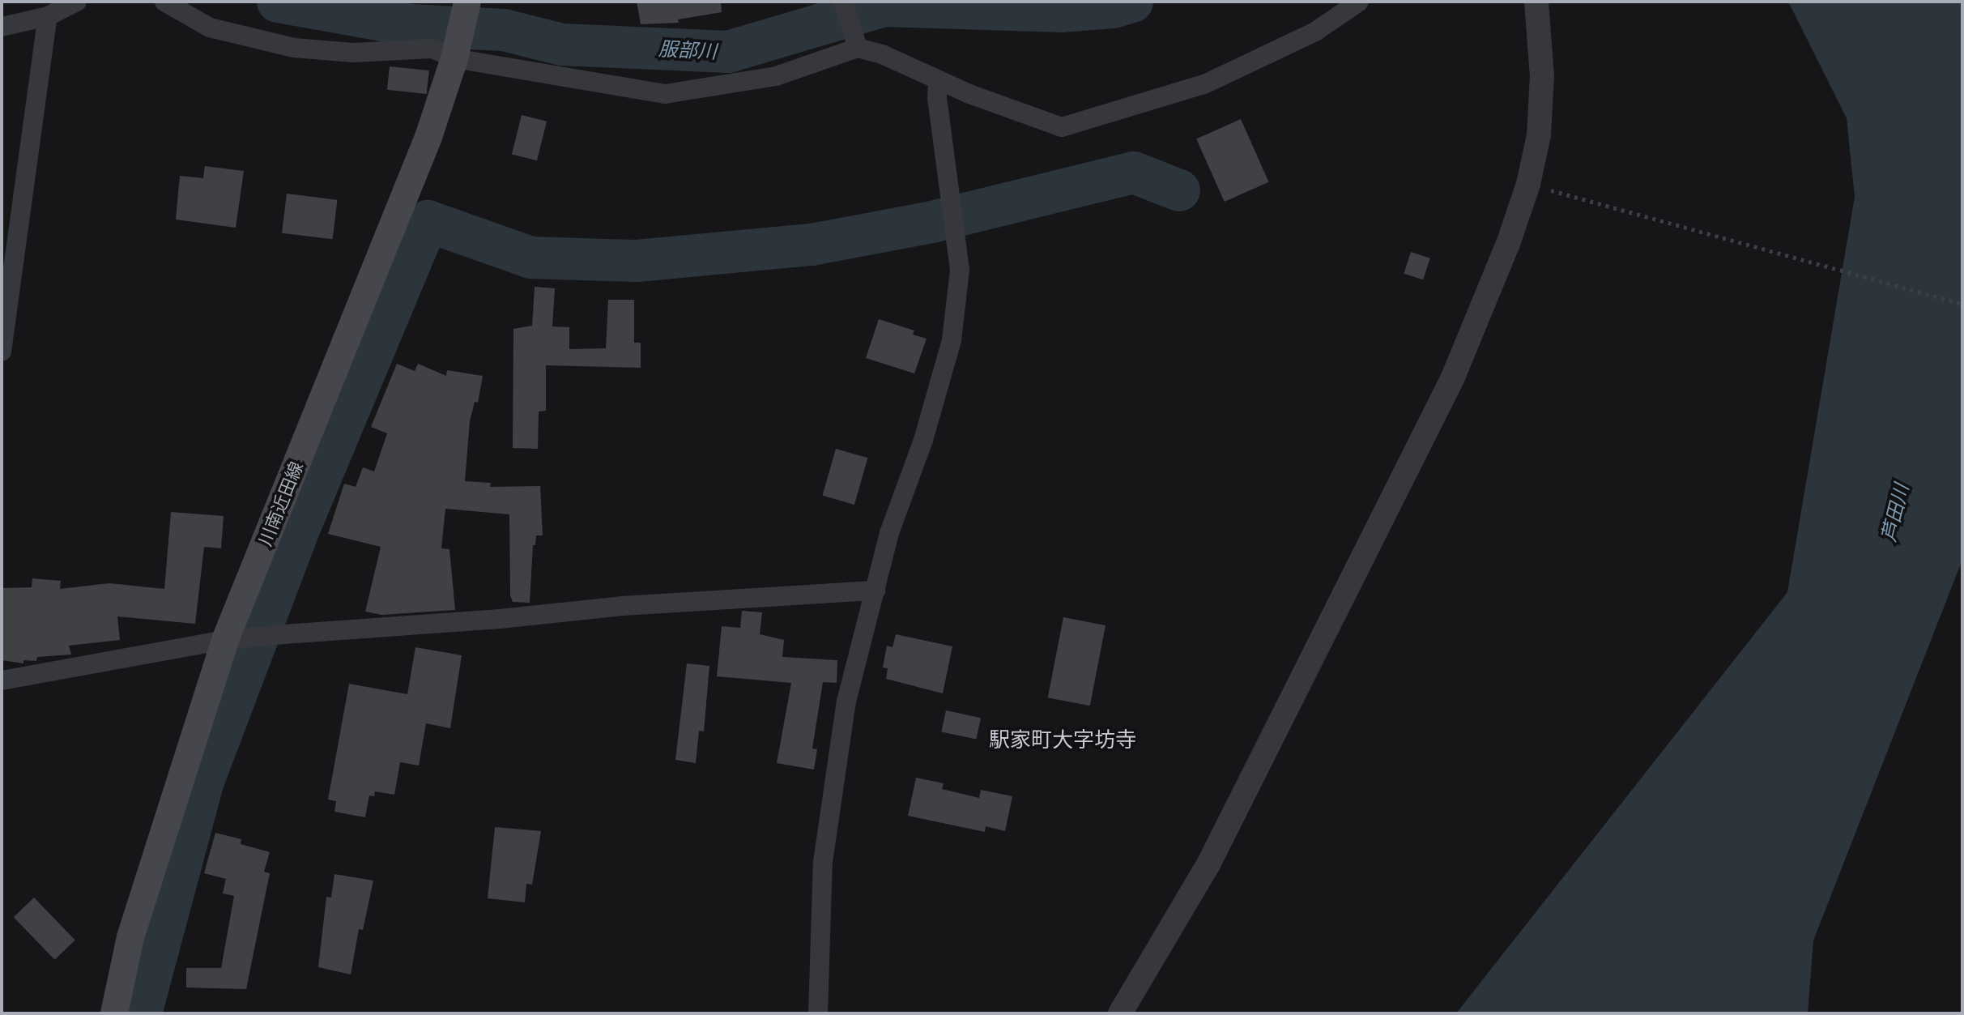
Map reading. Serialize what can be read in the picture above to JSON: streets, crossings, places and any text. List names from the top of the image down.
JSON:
{
  "streets": {
    "main road": ["川南近田線"]
  },
  "districts": ["駅家町大字坊寺"],
  "water": ["服部川", "芦田川"]
}
